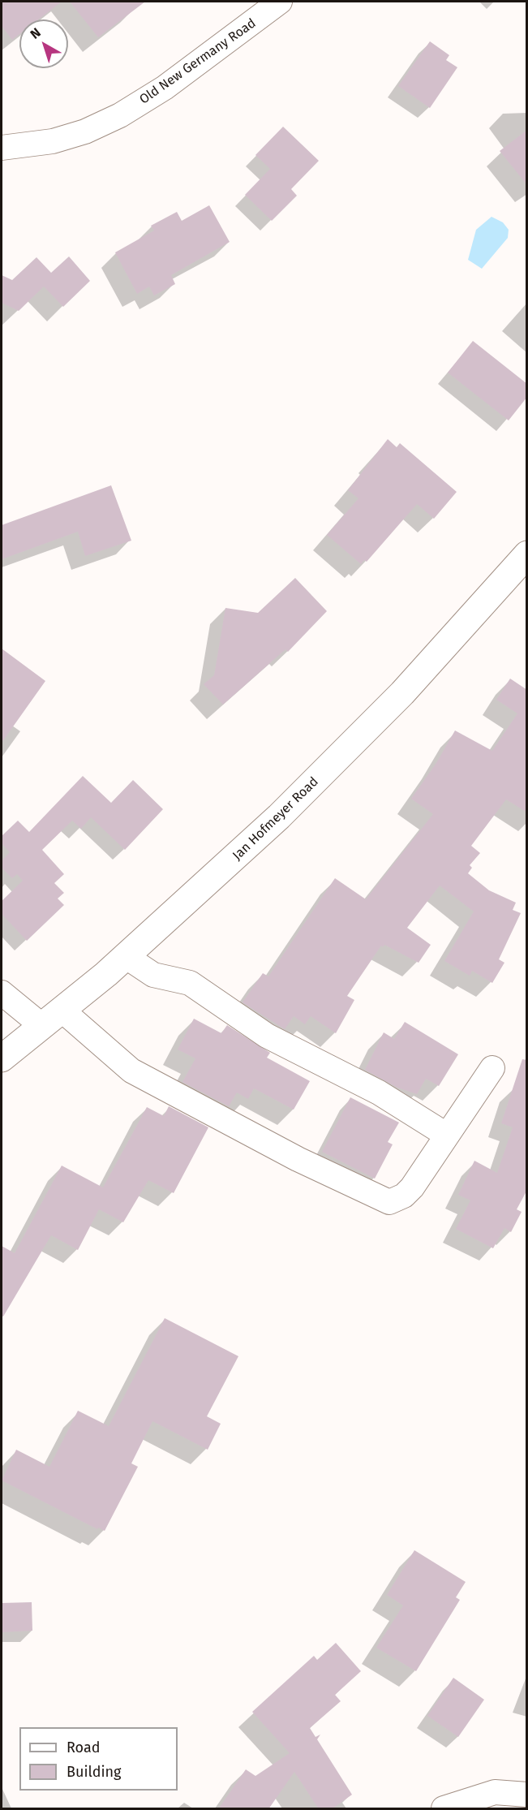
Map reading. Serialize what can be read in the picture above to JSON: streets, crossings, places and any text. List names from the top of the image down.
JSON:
{
  "streets": {
    "street": ["Old New Germany Road", "Jan Hofmeyer Road"]
  },
  "legend": ["Road", "Building"],
  "north": "top left"
}
